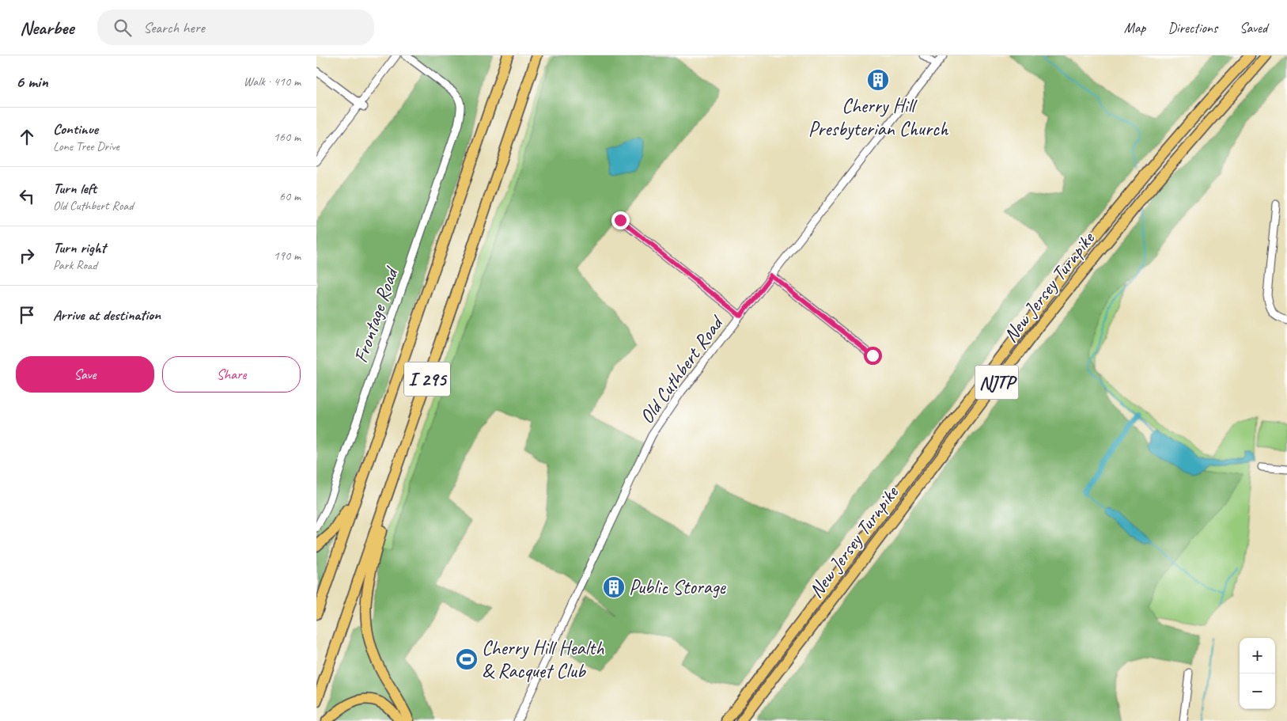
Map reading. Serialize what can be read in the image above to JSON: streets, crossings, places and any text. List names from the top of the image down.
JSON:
{
  "streets": {
    "highway": ["New Jersey Turnpike", "I 295", "NJTP"],
    "street": ["Frontage Road", "Old Cuthbert Road"]
  },
  "places": {
    "building": ["Cherry Hill Presbyterian Church", "Public Storage"],
    "sports": ["Cherry Hill Health & Racquet Club"]
  },
  "page": {
    "header": "Nearbee",
    "search": "Search here",
    "nav": ["Map", "Directions", "Saved"],
    "heading": ["6 min", "Walk · 410 m"],
    "list": [
      ["Continue", "Lone Tree Drive", "160 m"],
      ["Turn left", "Old Cuthbert Road", "60 m"],
      ["Turn right", "Park Road", "190 m"],
      "Arrive at destination"
    ],
    "buttons": ["Save", "Share"],
    "map_buttons": ["+", "−"]
  }
}
